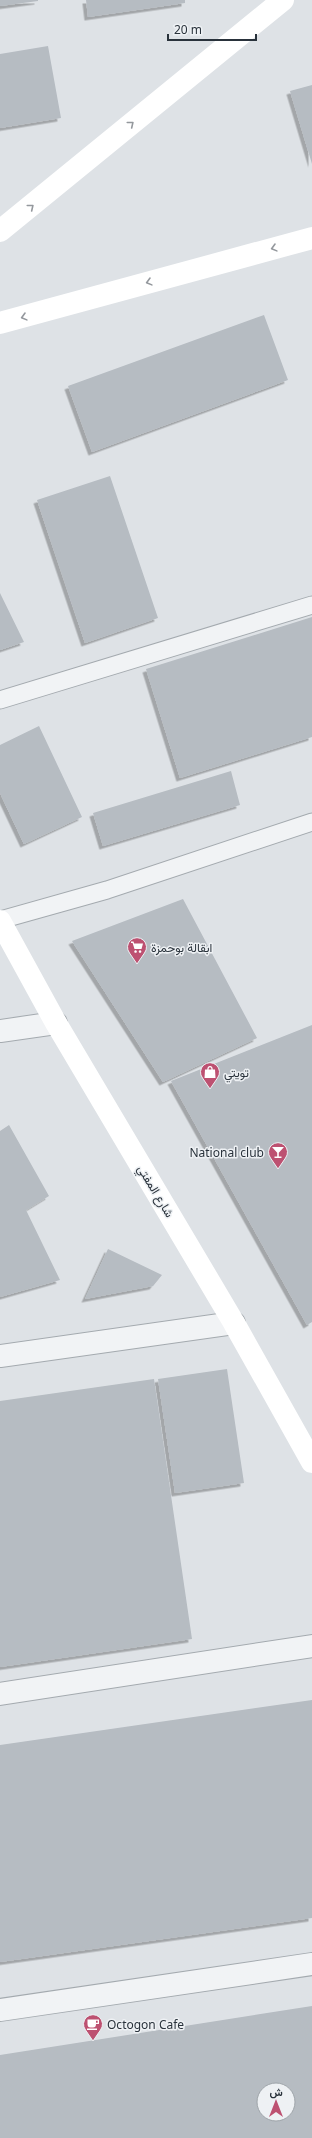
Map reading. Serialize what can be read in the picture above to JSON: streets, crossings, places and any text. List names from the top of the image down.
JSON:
{
  "streets": {
    "street": ["شارع المفتي"]
  },
  "places": {
    "supermarket": ["ابقالة بوحمزة"],
    "shop": ["تويتي"],
    "bar": ["National club"],
    "cafe": ["Octogon Cafe"]
  },
  "scale_bar": "20 m",
  "north": "top"
}
